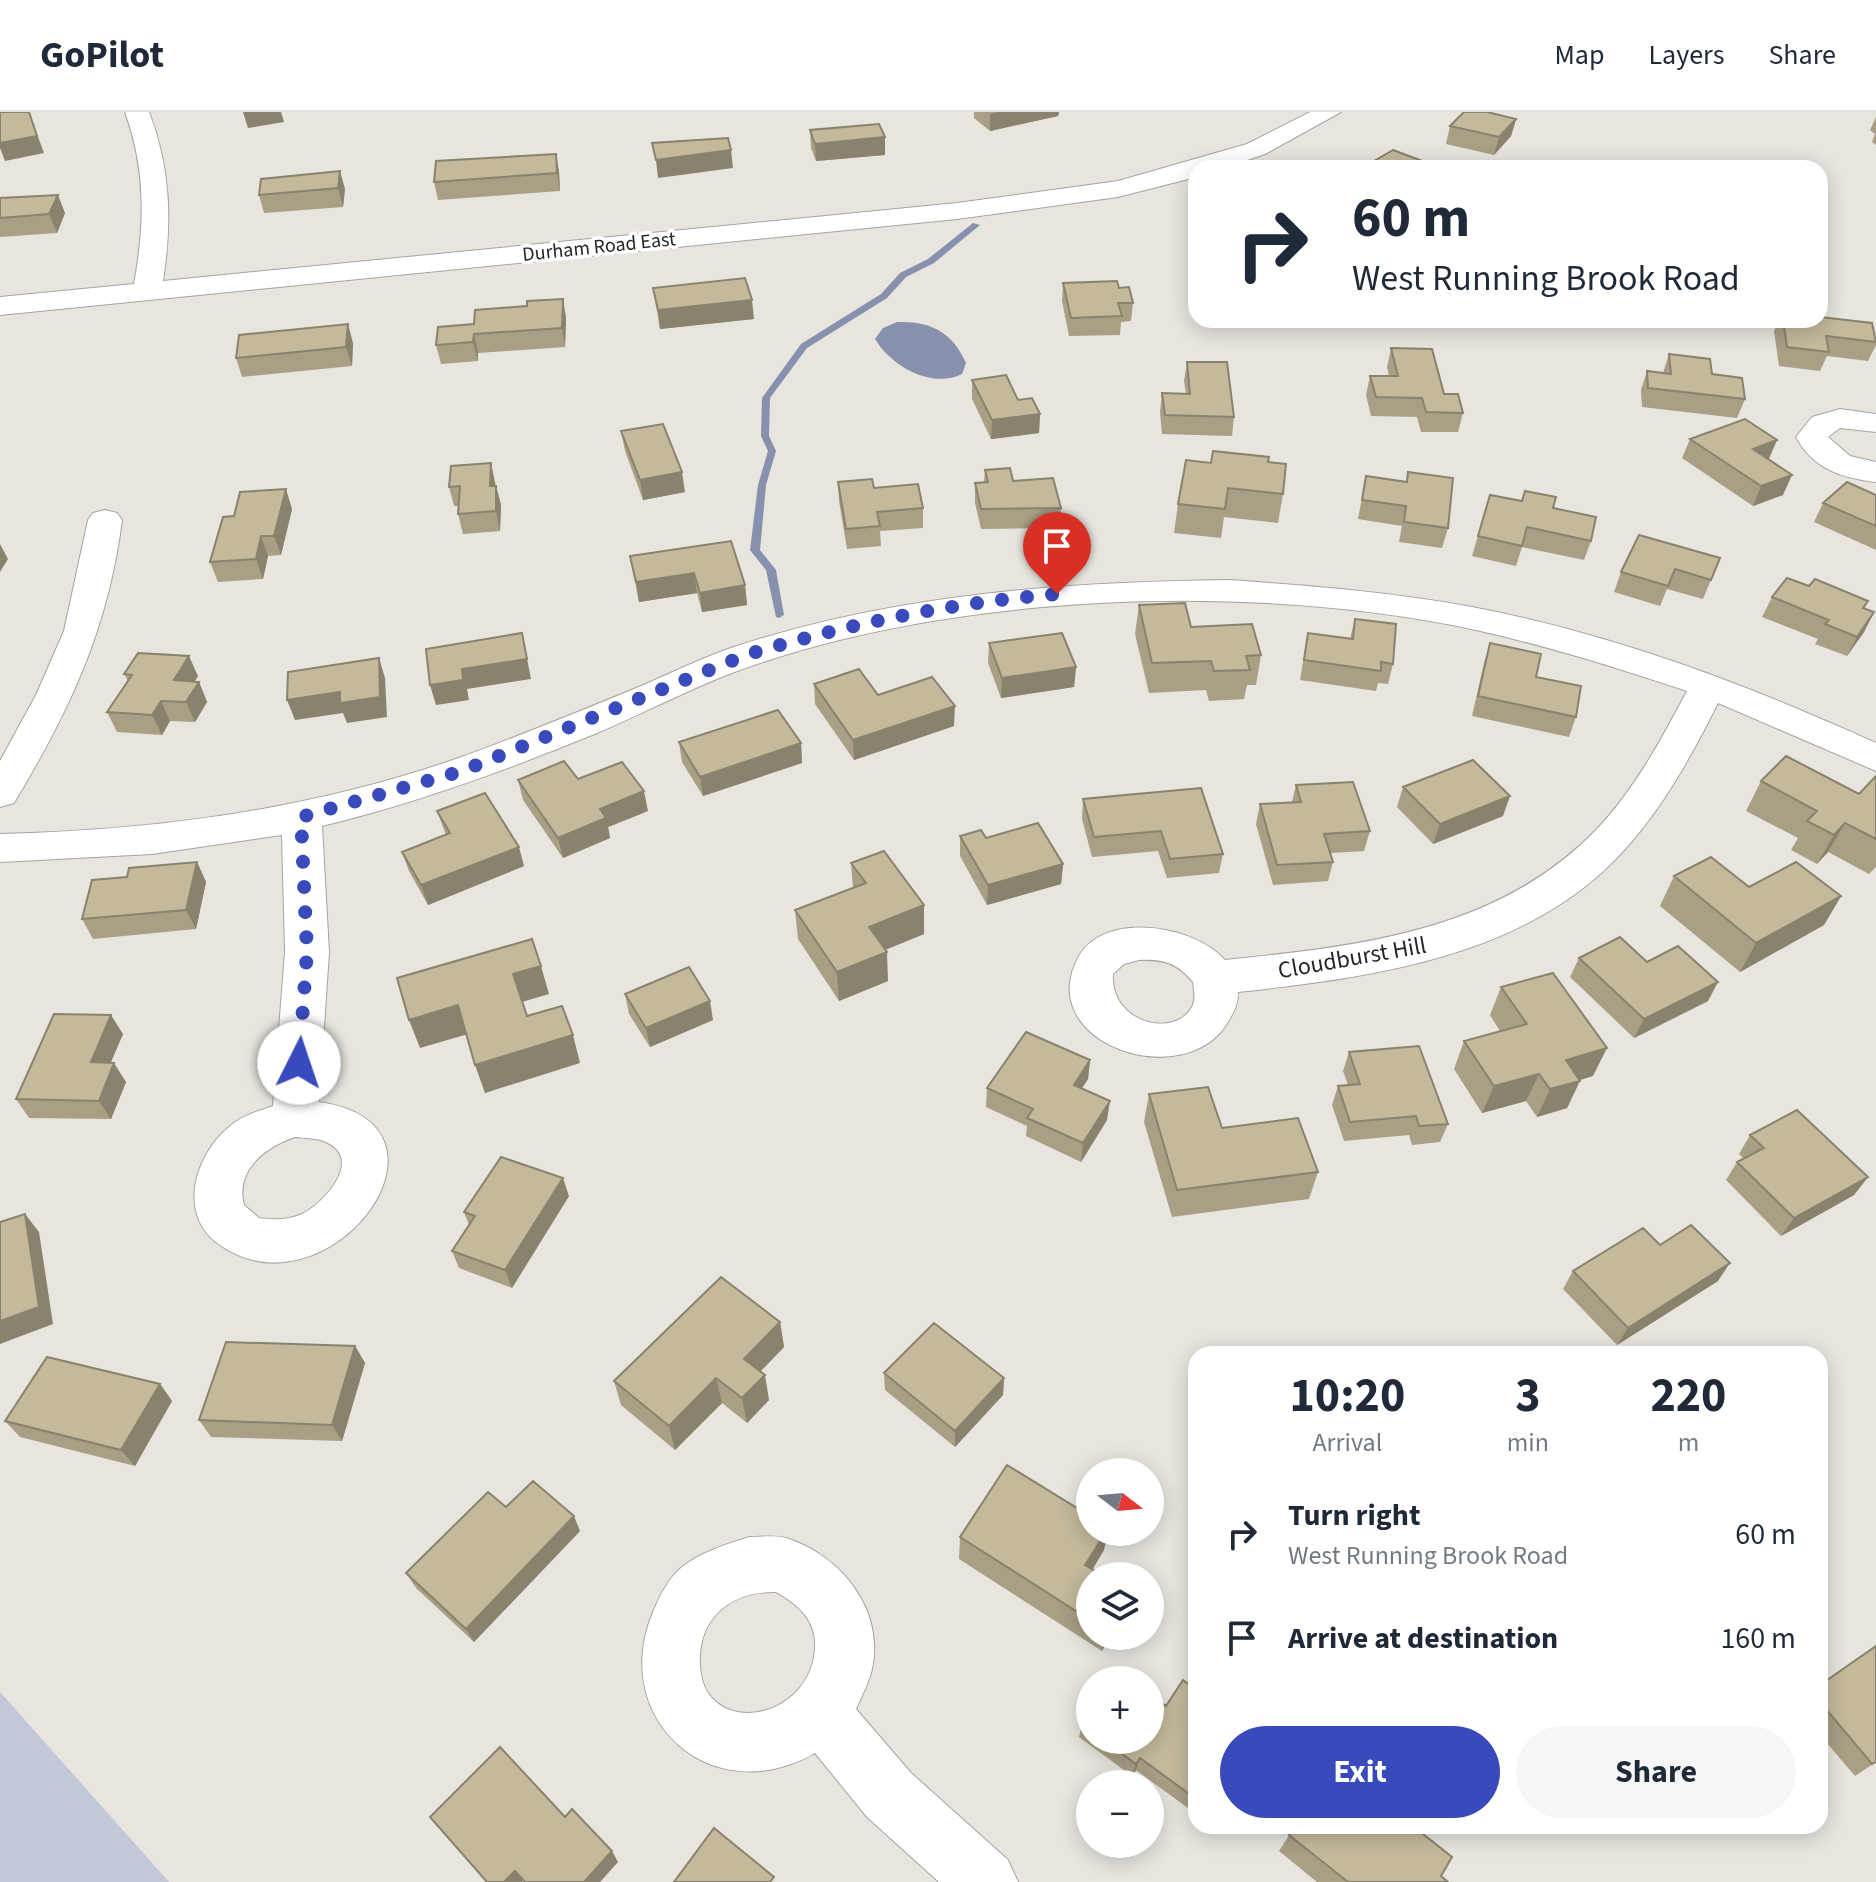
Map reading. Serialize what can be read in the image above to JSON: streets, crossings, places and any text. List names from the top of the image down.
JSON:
{
  "streets": {
    "street": ["Durham Road East", "Cloudburst Hill"]
  },
  "north": "right",
  "page": {
    "header": "GoPilot",
    "nav": ["Map", "Layers", "Share"],
    "turn": ["60 m", "West Running Brook Road"],
    "eta": [
      "10:20",
      "Arrival",
      "3",
      "min",
      "220",
      "m"
    ],
    "map_buttons": ["+", "−"],
    "list": [
      {
        "name": "Turn right",
        "note": "West Running Brook Road",
        "value": "60 m"
      },
      {
        "name": "Arrive at destination",
        "value": "160 m"
      }
    ],
    "buttons": ["Exit", "Share"]
  }
}
